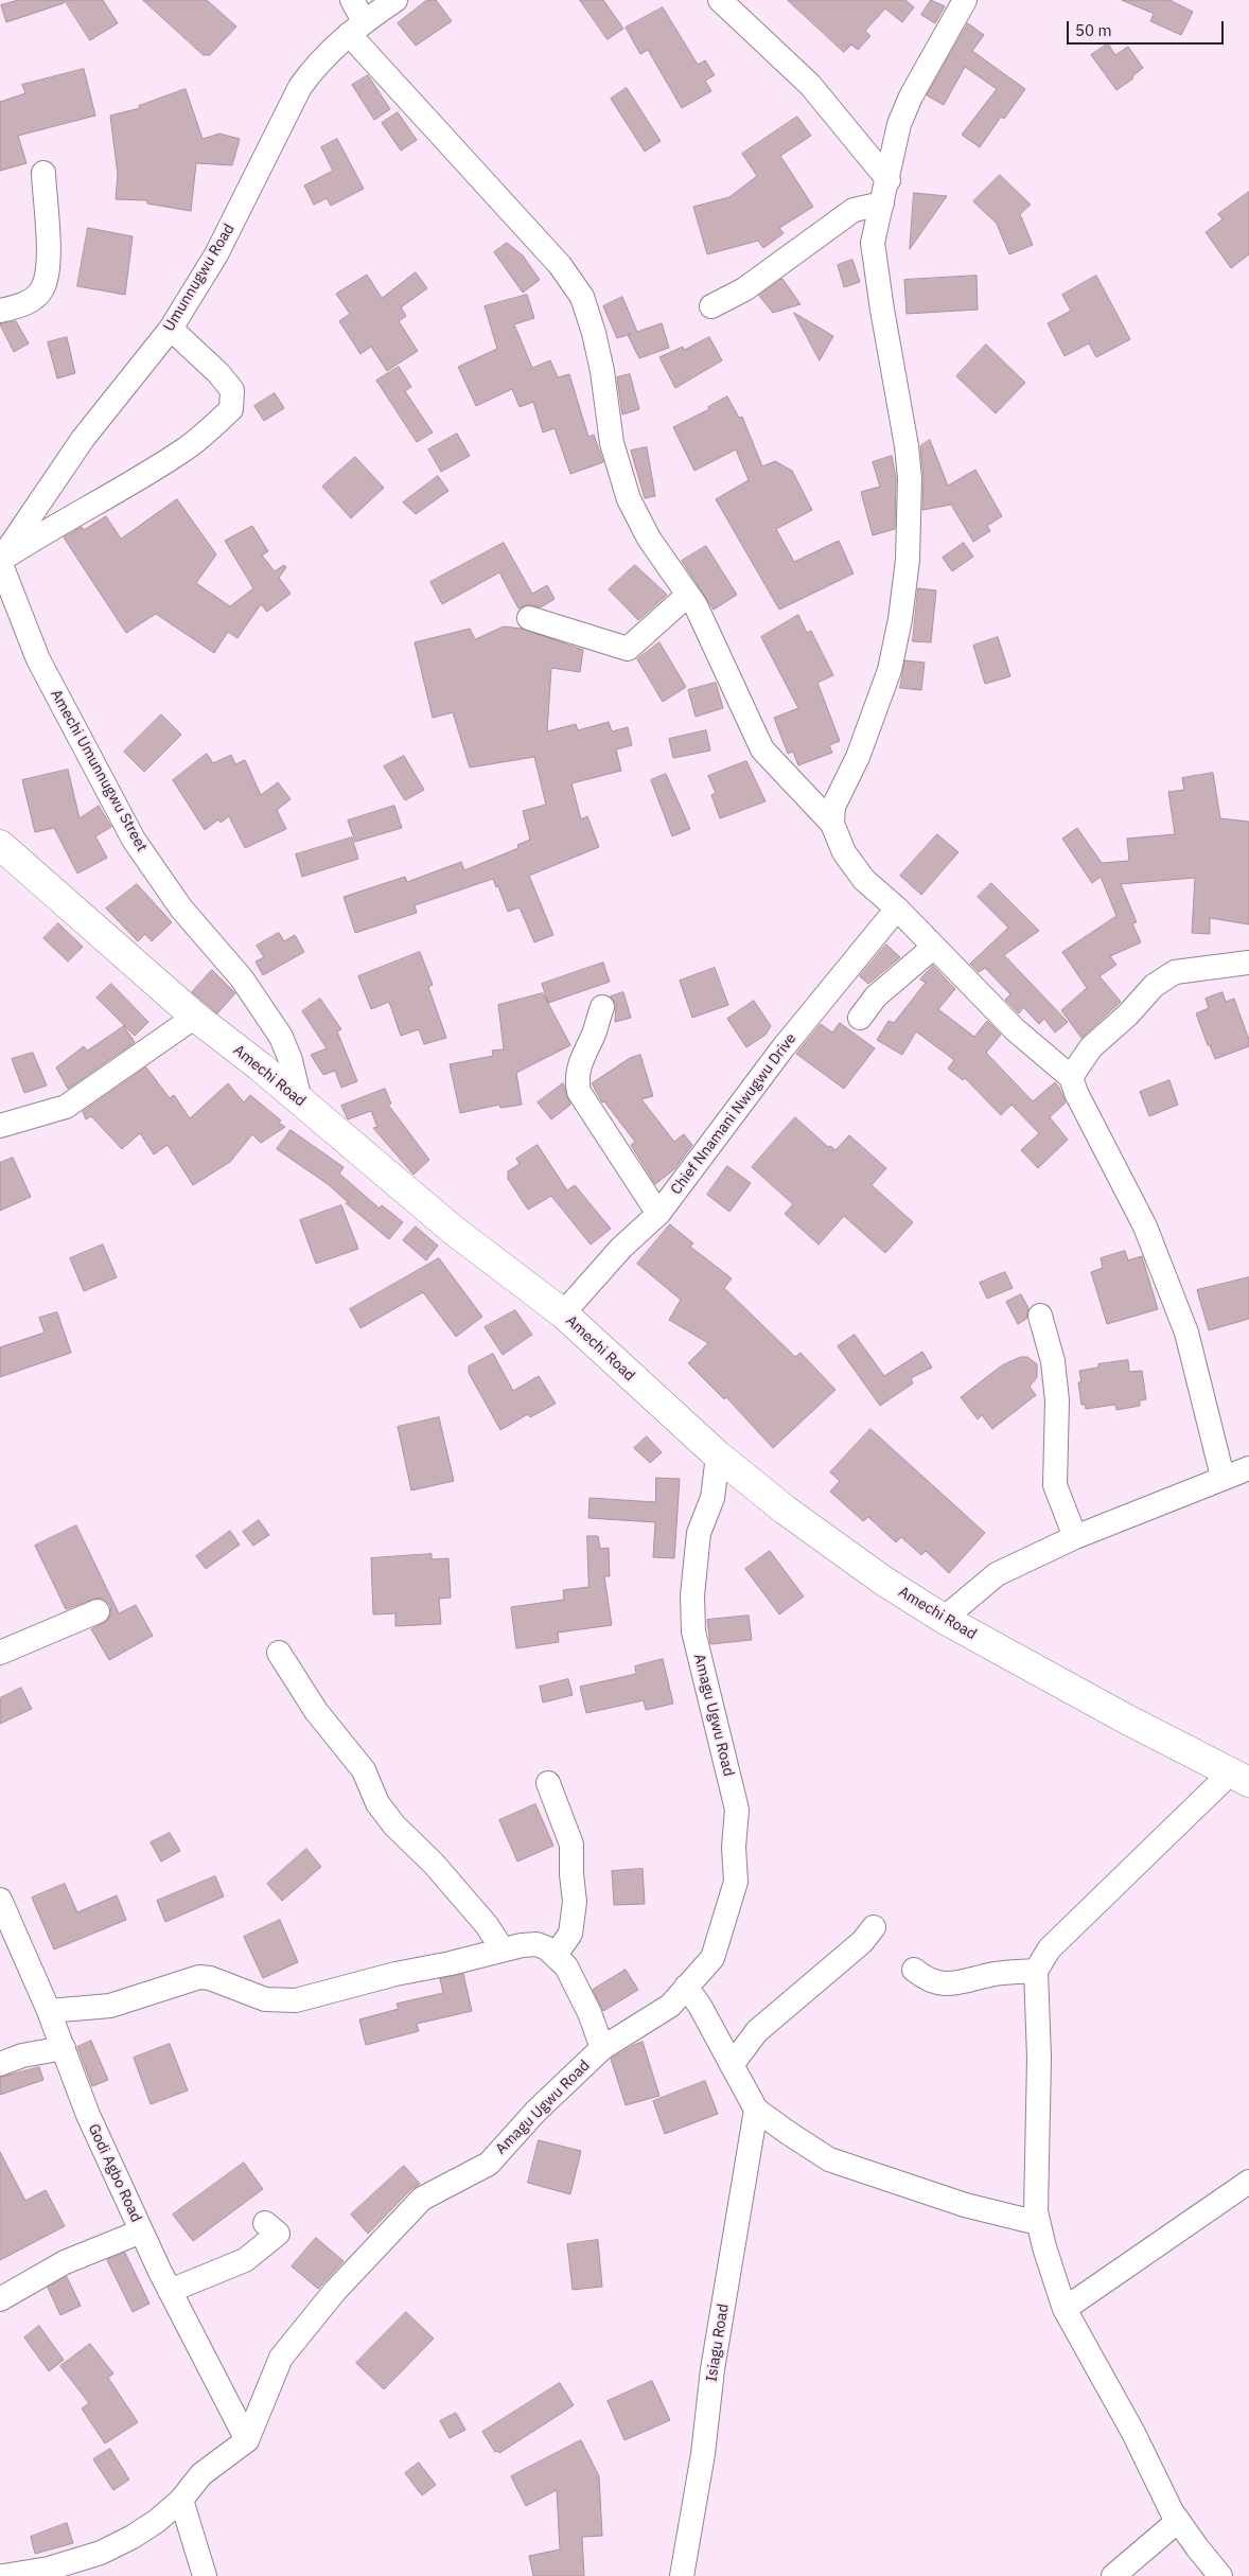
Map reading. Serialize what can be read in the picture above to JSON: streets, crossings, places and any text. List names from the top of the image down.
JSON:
{
  "streets": {
    "main road": ["Amechi Road"],
    "street": [
      "Umunnugwu Road",
      "Amechi Umunnugwu Street",
      "Chief Nnamani Nwugwu Drive",
      "Amagu Ugwu Road",
      "Godi Agbo Road",
      "Isiagu Road"
    ]
  },
  "crossings": [
    ["Umunnugwu Road", "Amechi Umunnugwu Street"],
    ["Amechi Umunnugwu Street", "Amechi Road"],
    ["Amechi Road", "Chief Nnamani Nwugwu Drive"],
    ["Amechi Road", "Amagu Ugwu Road"],
    ["Amagu Ugwu Road", "Godi Agbo Road"]
  ],
  "scale_bar": "50 m"
}
